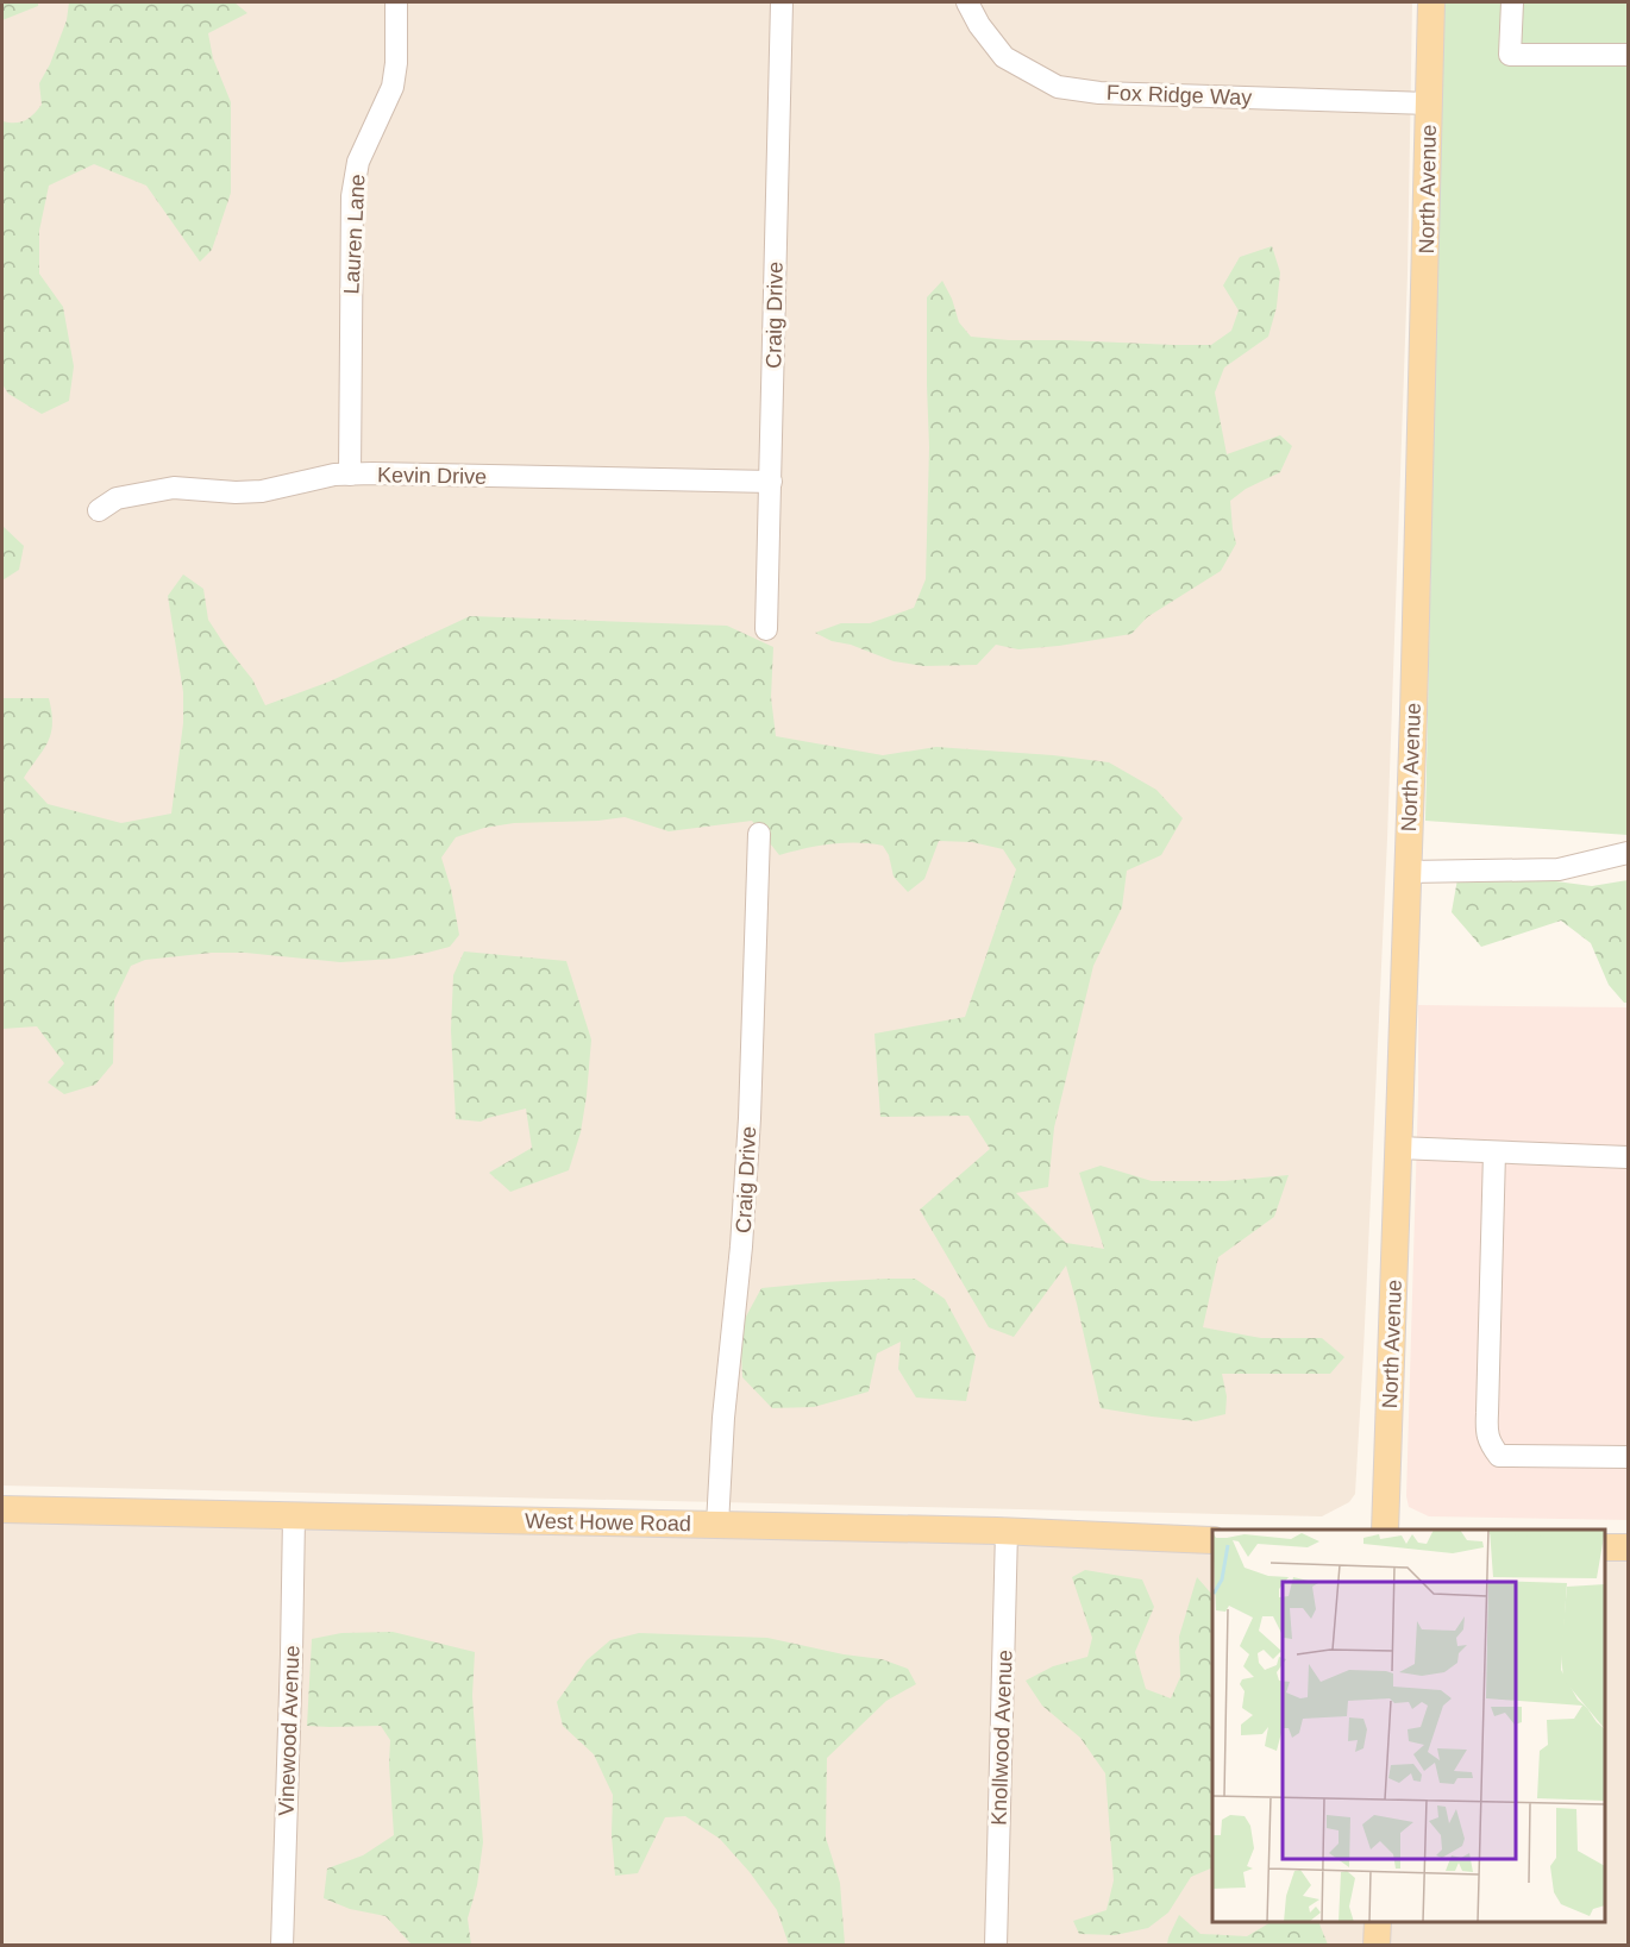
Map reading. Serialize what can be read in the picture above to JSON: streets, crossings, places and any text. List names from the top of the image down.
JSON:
{
  "streets": {
    "main road": ["North Avenue", "West Howe Road"],
    "street": [
      "Fox Ridge Way",
      "Lauren Lane",
      "Craig Drive",
      "Kevin Drive",
      "Vinewood Avenue",
      "Knollwood Avenue"
    ]
  },
  "crossings": [
    ["Fox Ridge Way", "North Avenue"],
    ["Lauren Lane", "Kevin Drive"],
    ["Craig Drive", "Kevin Drive"],
    ["Craig Drive", "West Howe Road"],
    ["West Howe Road", "Vinewood Avenue"],
    ["West Howe Road", "Knollwood Avenue"]
  ]
}
